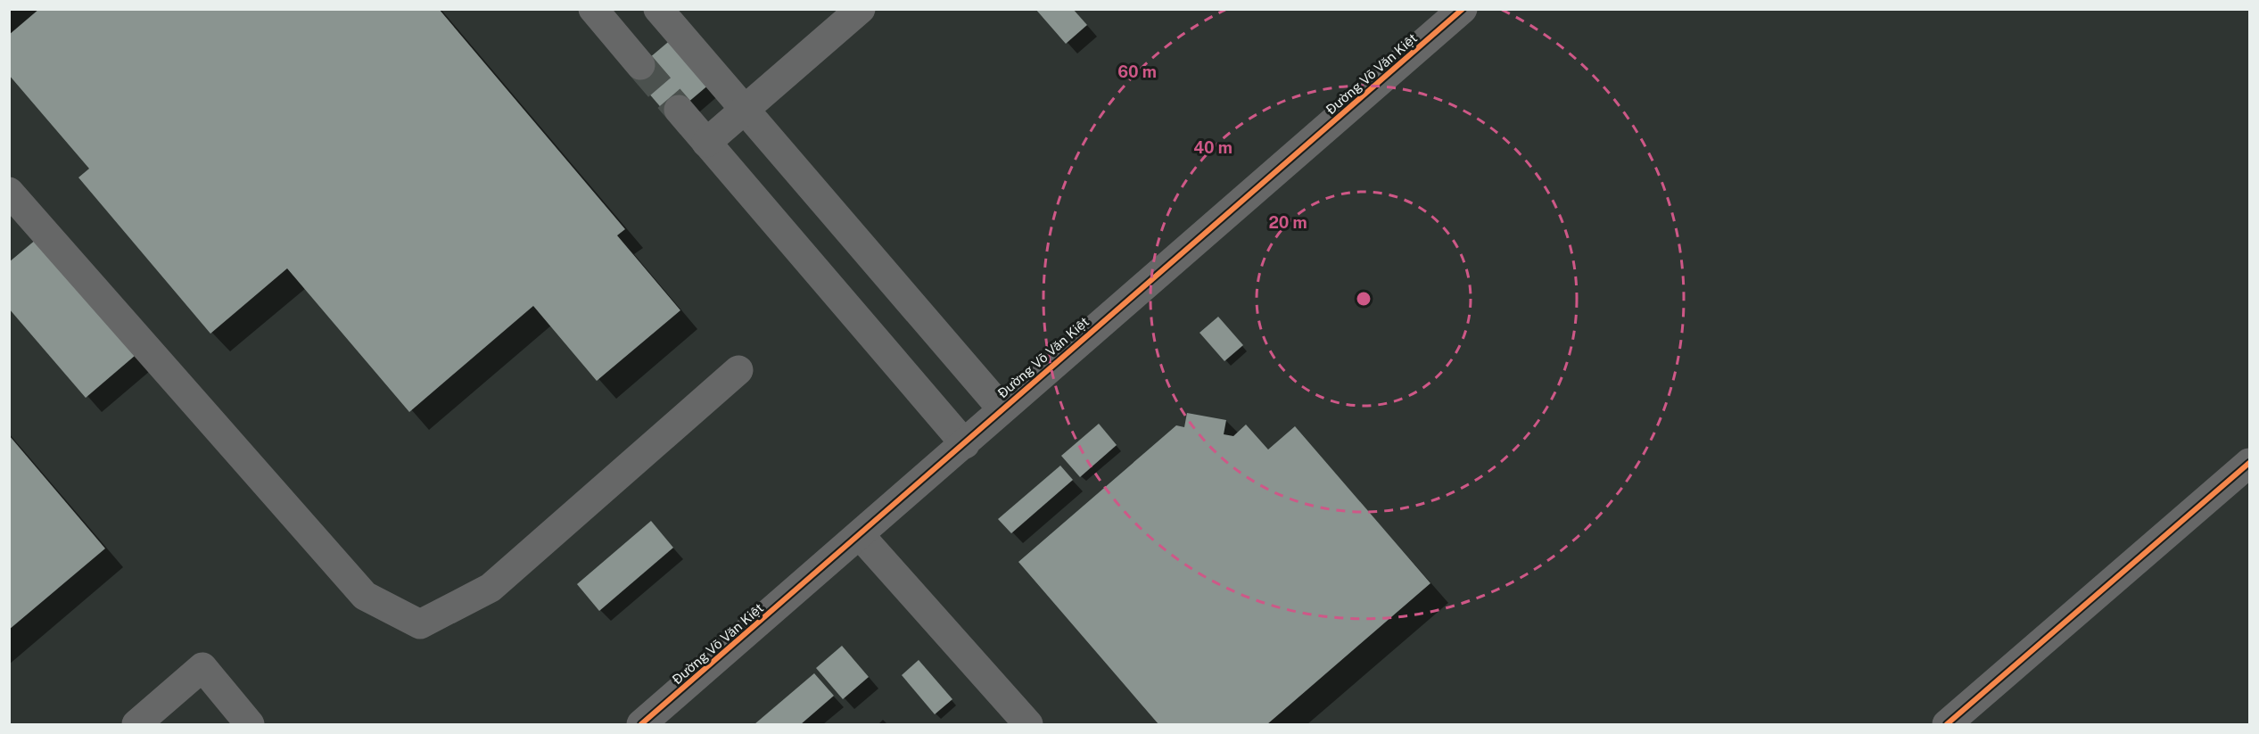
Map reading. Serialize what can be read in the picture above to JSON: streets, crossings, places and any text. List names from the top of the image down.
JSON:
{
  "streets": {
    "street": ["Đường Võ Văn Kiệt"]
  },
  "rings": ["60 m", "40 m", "20 m"]
}
